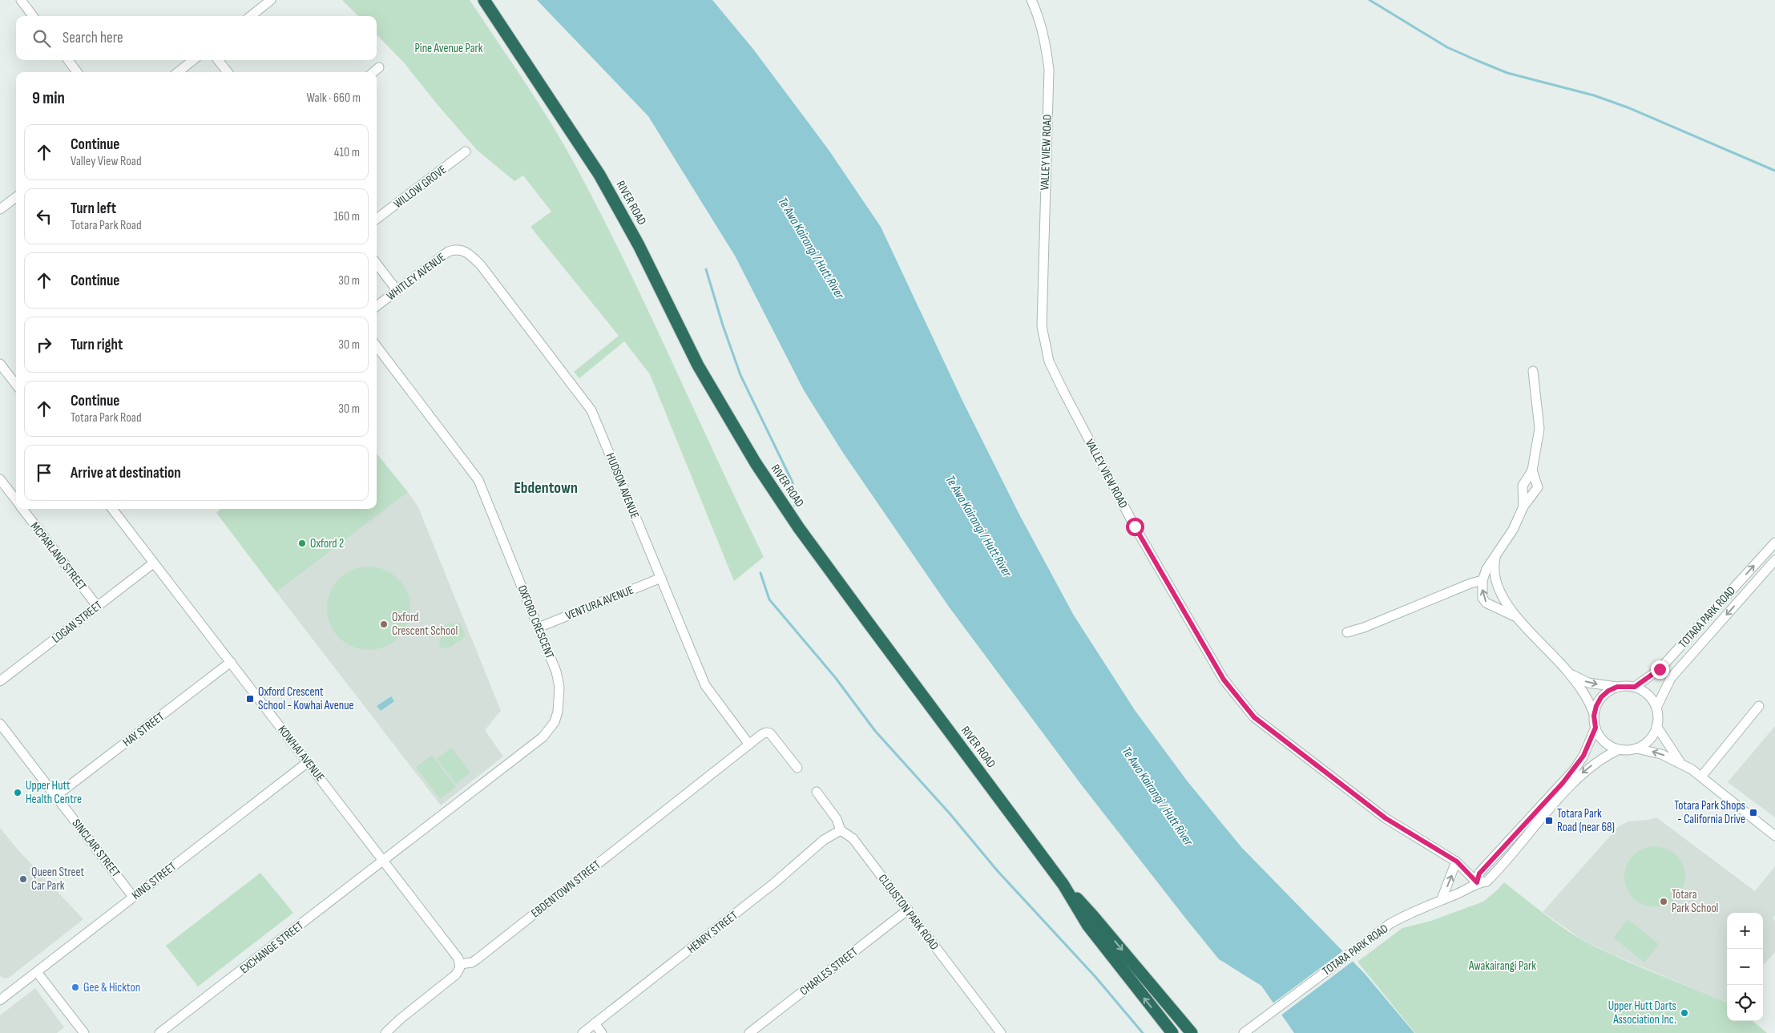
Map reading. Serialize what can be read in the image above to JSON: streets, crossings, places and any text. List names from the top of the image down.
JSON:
{
  "streets": {
    "highway": ["RIVER ROAD"],
    "street": [
      "VALLEY VIEW ROAD",
      "WILLOW GROVE",
      "WHITLEY AVENUE",
      "HUDSON AVENUE",
      "MCPARLAND STREET",
      "VENTURA AVENUE",
      "TOTARA PARK ROAD",
      "LOGAN STREET",
      "OXFORD CRESCENT",
      "HAY STREET",
      "KOWHAI AVENUE",
      "SINCLAIR STREET",
      "KING STREET",
      "EBDENTOWN STREET",
      "CLOUSTON PARK ROAD",
      "HENRY STREET",
      "EXCHANGE STREET",
      "CHARLES STREET"
    ]
  },
  "crossings": [
    ["VALLEY VIEW ROAD", "TOTARA PARK ROAD"],
    ["WHITLEY AVENUE", "HUDSON AVENUE"],
    ["HUDSON AVENUE", "VENTURA AVENUE"],
    ["HUDSON AVENUE", "EBDENTOWN STREET"],
    ["MCPARLAND STREET", "LOGAN STREET"],
    ["VENTURA AVENUE", "OXFORD CRESCENT"],
    ["LOGAN STREET", "KOWHAI AVENUE"],
    ["OXFORD CRESCENT", "KOWHAI AVENUE"],
    ["OXFORD CRESCENT", "EXCHANGE STREET"],
    ["HAY STREET", "KOWHAI AVENUE"],
    ["HAY STREET", "SINCLAIR STREET"],
    ["KOWHAI AVENUE", "KING STREET"],
    ["KOWHAI AVENUE", "EBDENTOWN STREET"],
    ["KOWHAI AVENUE", "EXCHANGE STREET"],
    ["SINCLAIR STREET", "KING STREET"],
    ["CLOUSTON PARK ROAD", "HENRY STREET"],
    ["CLOUSTON PARK ROAD", "CHARLES STREET"]
  ],
  "districts": ["Ebdentown"],
  "water": ["Te Awa Kairangi / Hutt River"],
  "parks": ["Pine Avenue Park", "Awakairangi Park"],
  "places": {
    "other": [
      "Oxford 2",
      "Oxford Crescent School",
      "Upper Hutt Health Centre",
      "Queen Street Car Park",
      "Tōtara Park School",
      "Gee & Hickton",
      "Upper Hutt Darts Association Inc."
    ],
    "transit": ["Oxford Crescent School - Kowhai Avenue", "Totara Park Shops - California Drive", "Totara Park Road (near 68)"]
  },
  "page": {
    "search": "Search here",
    "heading": ["9 min", "Walk · 660 m"],
    "list": [
      ["Continue", "Valley View Road", "410 m"],
      ["Turn left", "Totara Park Road", "160 m"],
      ["Continue", "30 m"],
      ["Turn right", "30 m"],
      ["Continue", "Totara Park Road", "30 m"],
      "Arrive at destination"
    ],
    "map_buttons": ["+", "−"]
  }
}
